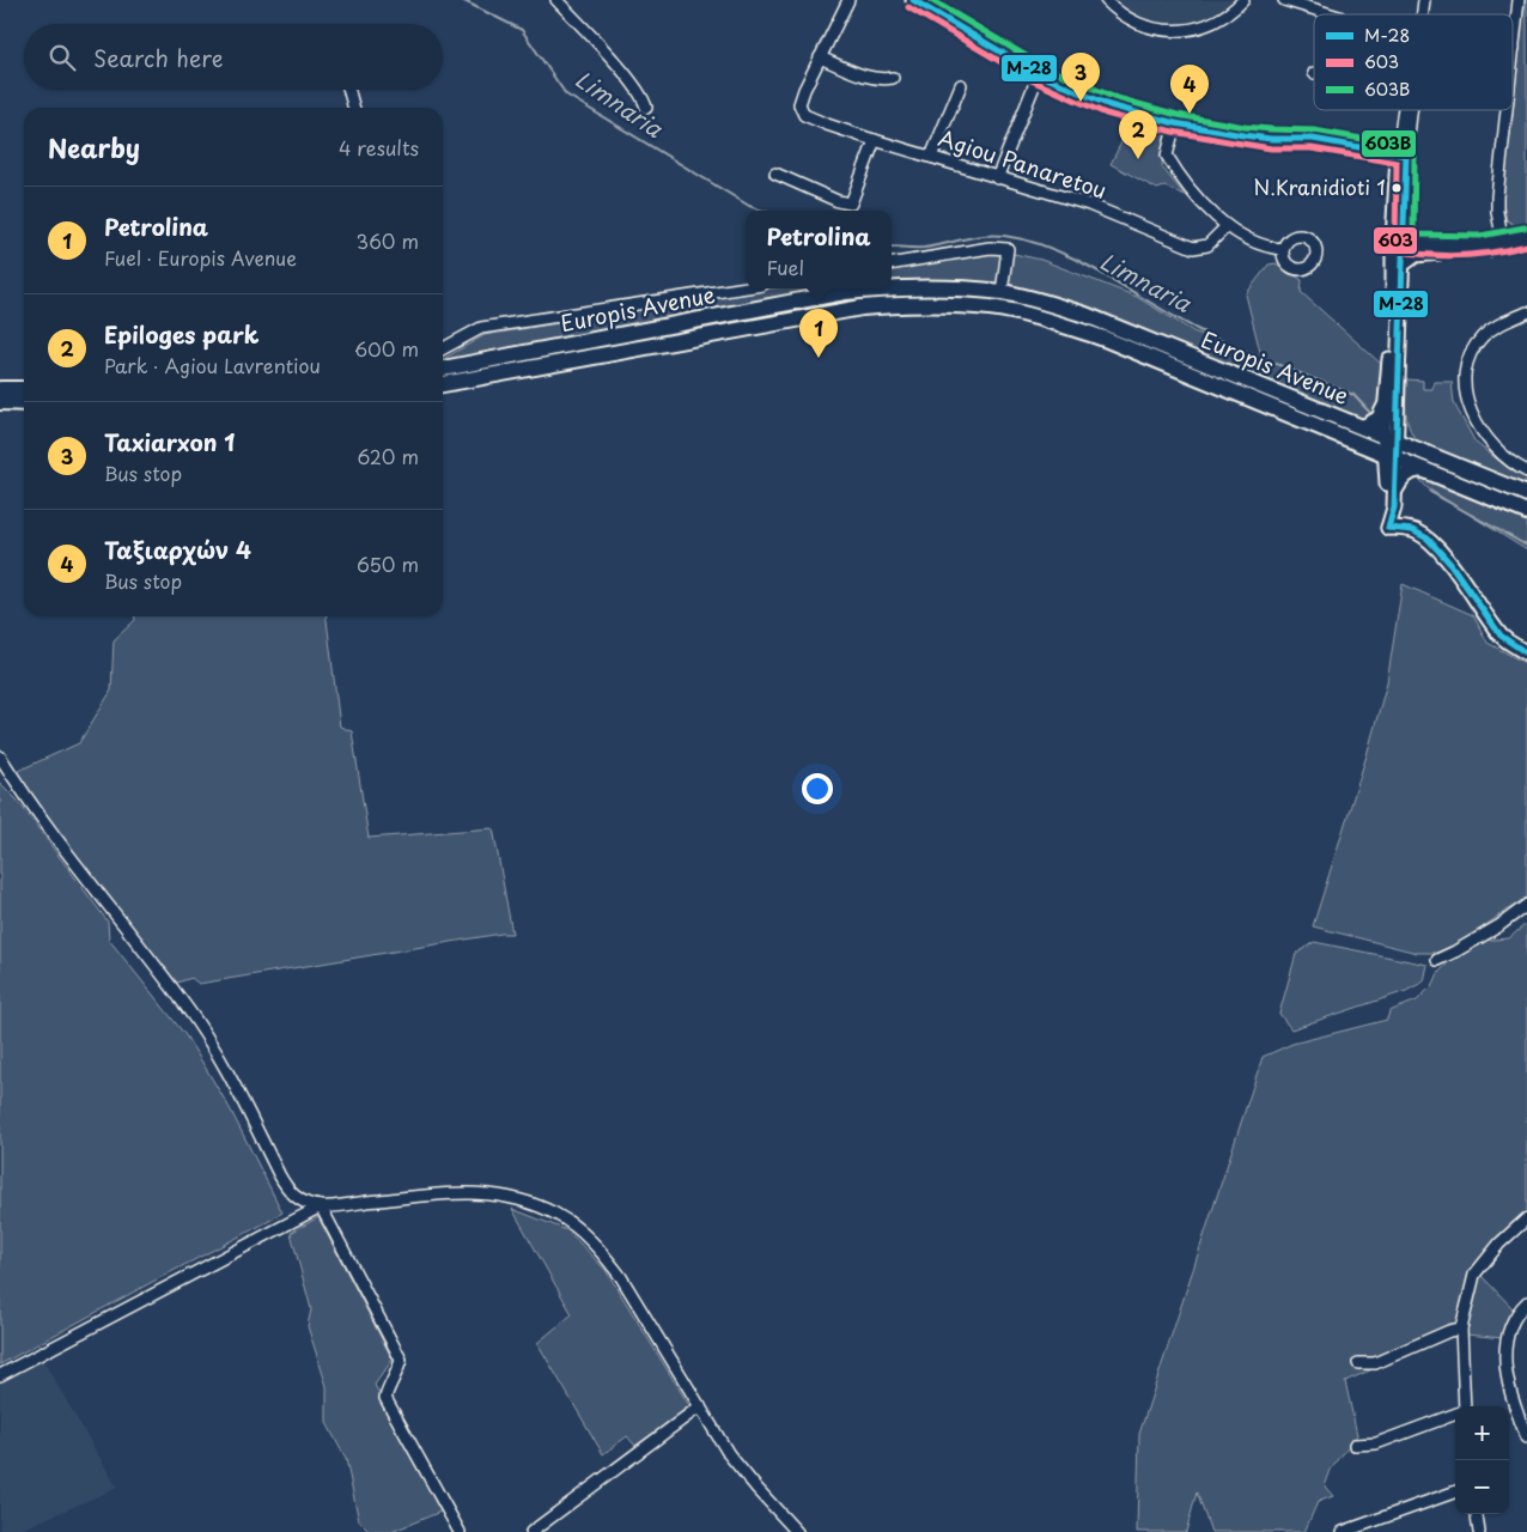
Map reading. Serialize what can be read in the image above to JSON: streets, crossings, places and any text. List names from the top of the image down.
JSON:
{
  "streets": {
    "highway": ["Europis Avenue"],
    "street": ["Agiou Panaretou"]
  },
  "water": ["Limnaria"],
  "places": ["N.Kranidioti 1"],
  "lines": ["transit line M-28", "transit line 603B", "transit line 603"],
  "legend": ["M-28", "603", "603B"],
  "page": {
    "search": "Search here",
    "pins": [
      "3",
      "4",
      "2",
      "1"
    ],
    "heading": ["Nearby", "4 results"],
    "list": [
      {
        "mark": "1",
        "name": "Petrolina",
        "note": "Fuel · Europis Avenue",
        "value": "360 m"
      },
      {
        "mark": "2",
        "name": "Epiloges park",
        "note": "Park · Agiou Lavrentiou",
        "value": "600 m"
      },
      {
        "mark": "3",
        "name": "Taxiarxon 1",
        "note": "Bus stop",
        "value": "620 m"
      },
      {
        "mark": "4",
        "name": "Ταξιαρχών 4",
        "note": "Bus stop",
        "value": "650 m"
      }
    ],
    "popup": ["Petrolina", "Fuel"],
    "map_buttons": ["+", "−"]
  }
}
